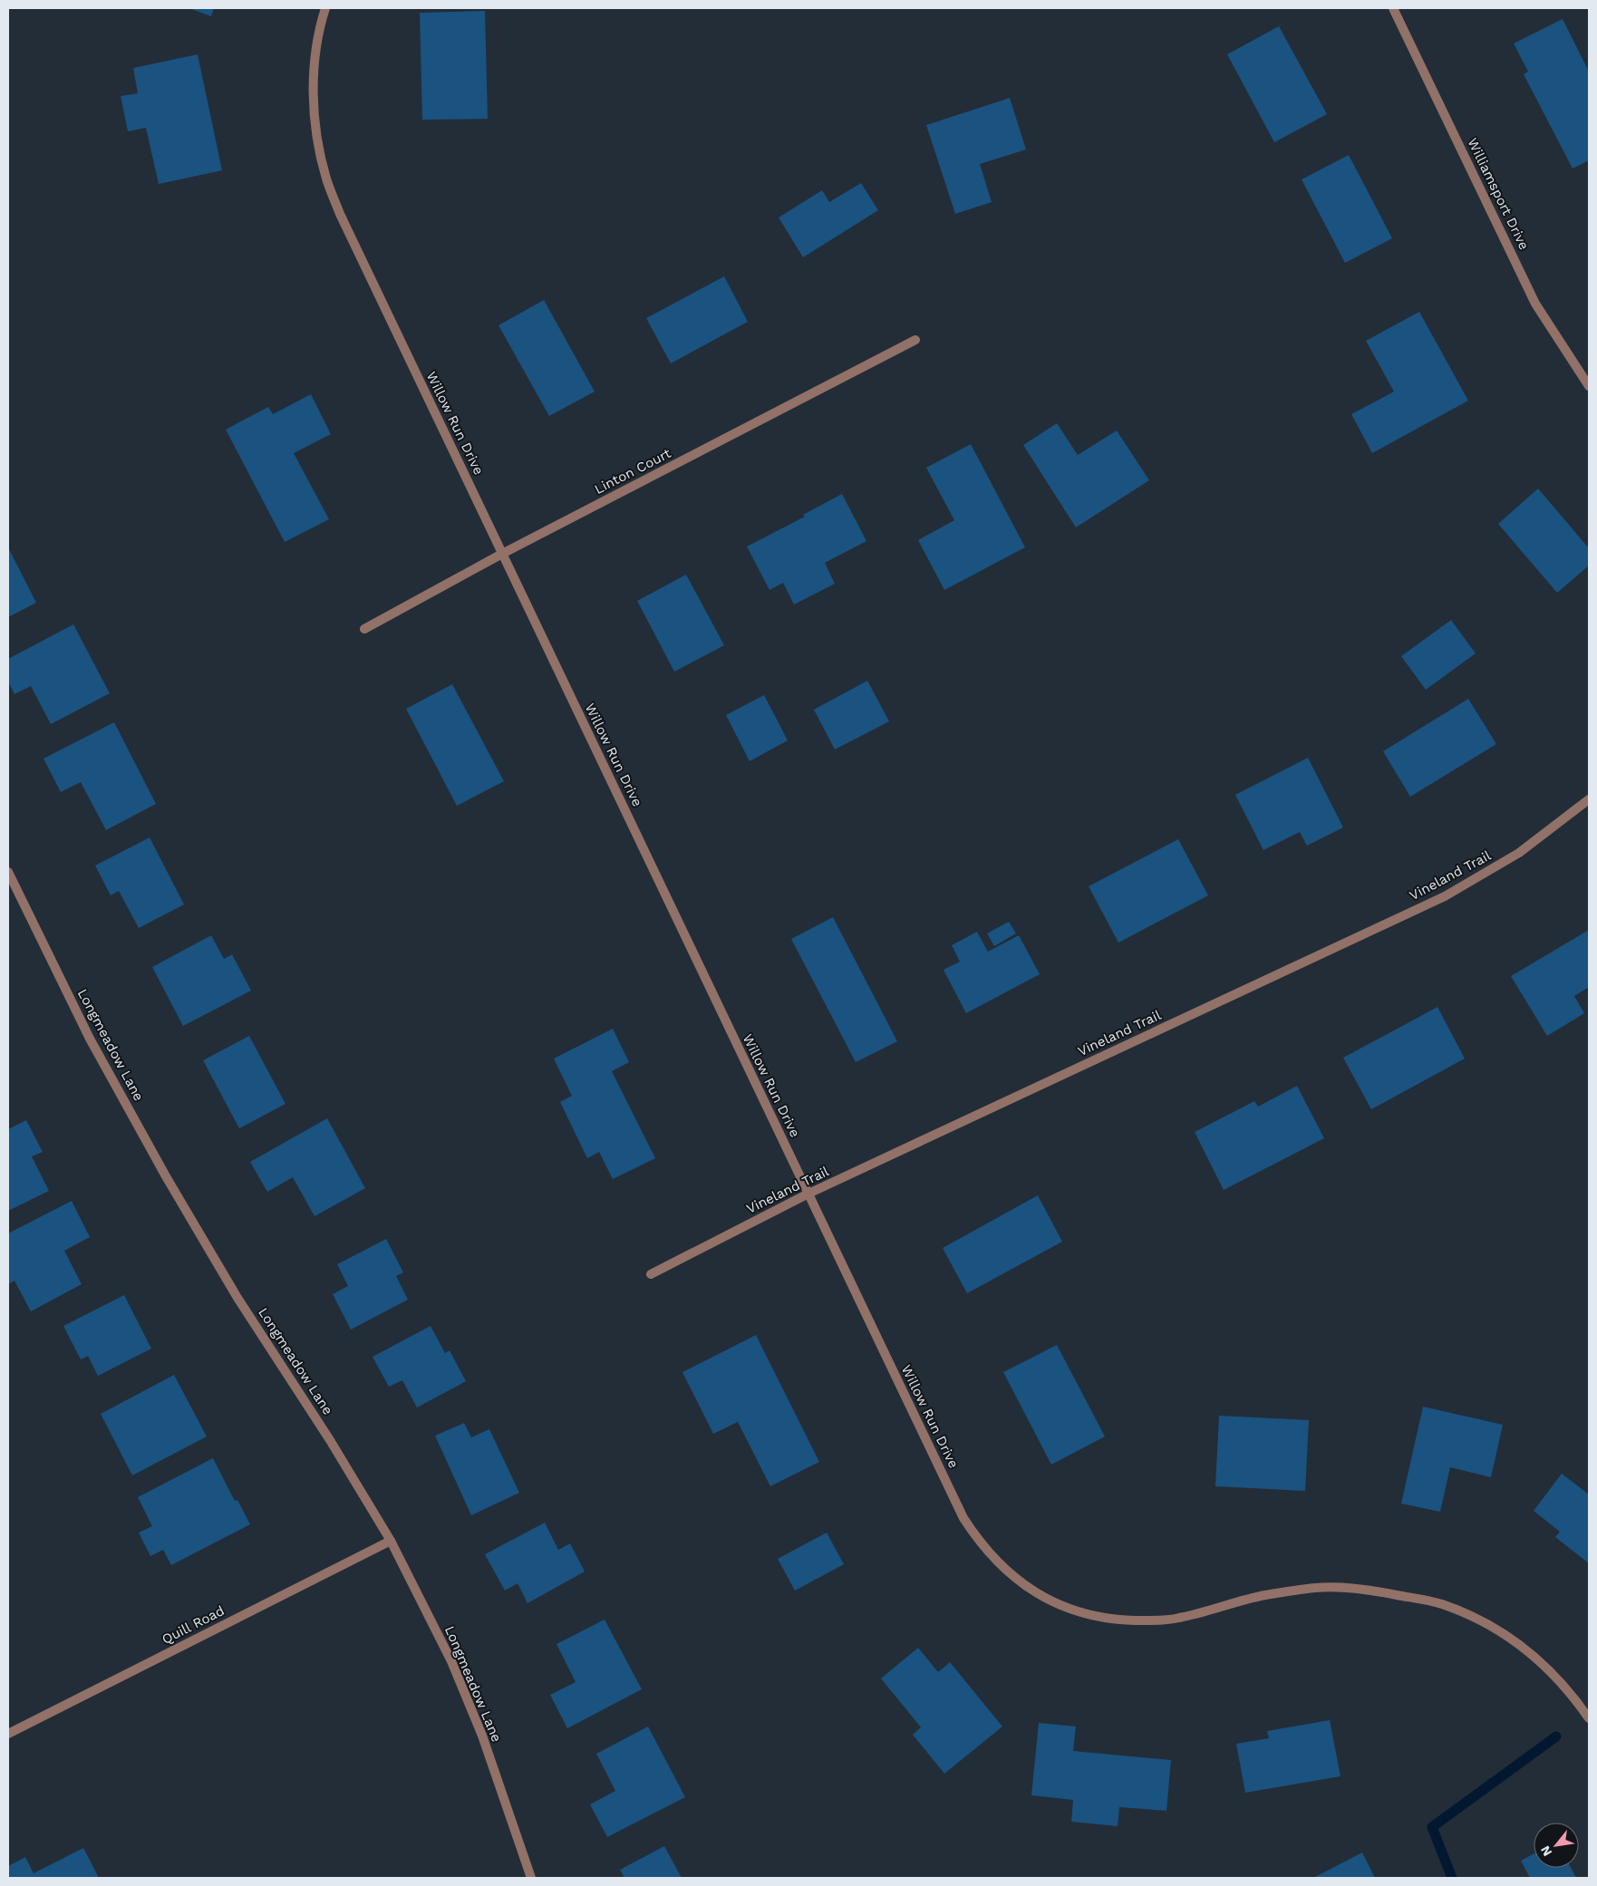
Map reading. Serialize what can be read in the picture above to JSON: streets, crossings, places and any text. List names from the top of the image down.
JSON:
{
  "streets": {
    "street": [
      "Williamsport Drive",
      "Willow Run Drive",
      "Linton Court",
      "Vineland Trail",
      "Longmeadow Lane",
      "Quill Road"
    ]
  },
  "crossings": [
    ["Willow Run Drive", "Linton Court"],
    ["Willow Run Drive", "Vineland Trail"],
    ["Longmeadow Lane", "Quill Road"]
  ],
  "north": "bottom left"
}
